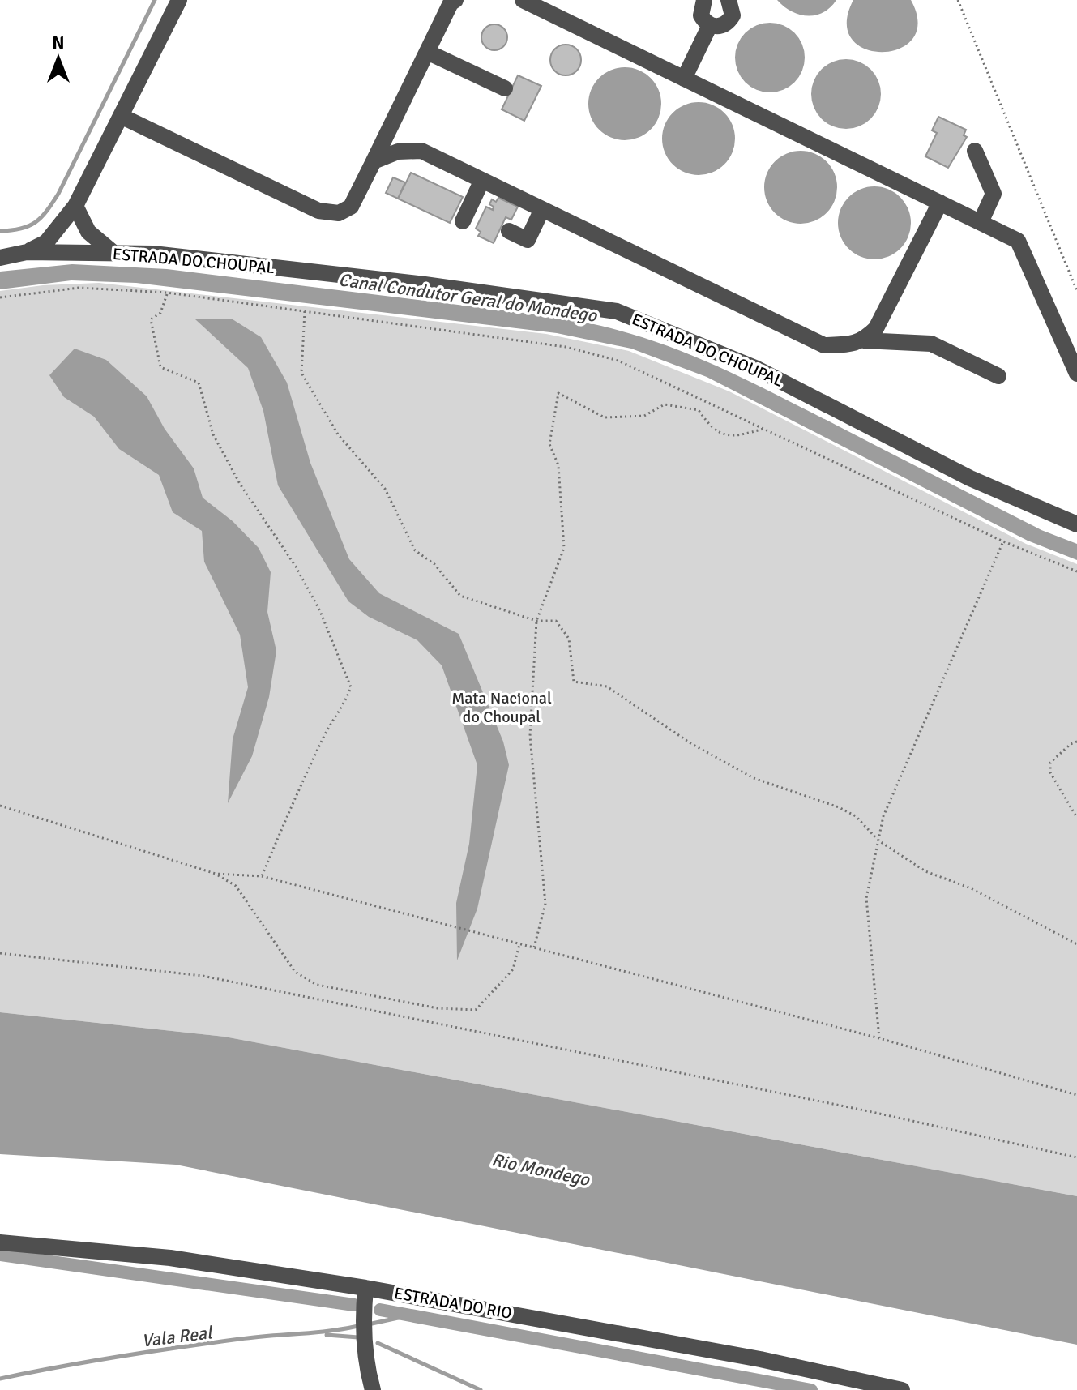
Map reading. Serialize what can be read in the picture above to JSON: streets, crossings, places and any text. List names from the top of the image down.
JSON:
{
  "streets": {
    "street": ["ESTRADA DO CHOUPAL", "ESTRADA DO RIO"]
  },
  "water": ["Canal Condutor Geral do Mondego", "Rio Mondego", "Vala Real"],
  "parks": ["Mata Nacional do Choupal"],
  "north": "top"
}
